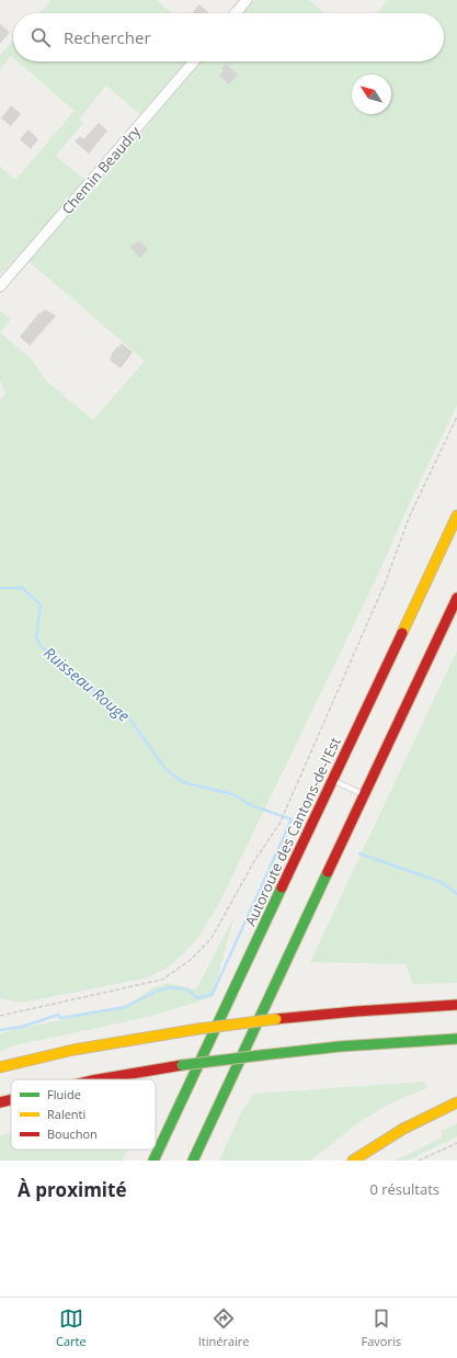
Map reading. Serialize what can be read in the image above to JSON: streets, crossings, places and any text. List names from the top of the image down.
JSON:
{
  "streets": {
    "highway": ["Autoroute des Cantons-de-l'Est"],
    "street": ["Chemin Beaudry"]
  },
  "water": ["Ruisseau Rouge"],
  "legend": ["Fluide", "Ralenti", "Bouchon"],
  "north": "top left",
  "page": {
    "search": "Rechercher",
    "heading": ["À proximité", "0 résultats"],
    "nav": ["Carte", "Itinéraire", "Favoris"]
  }
}
